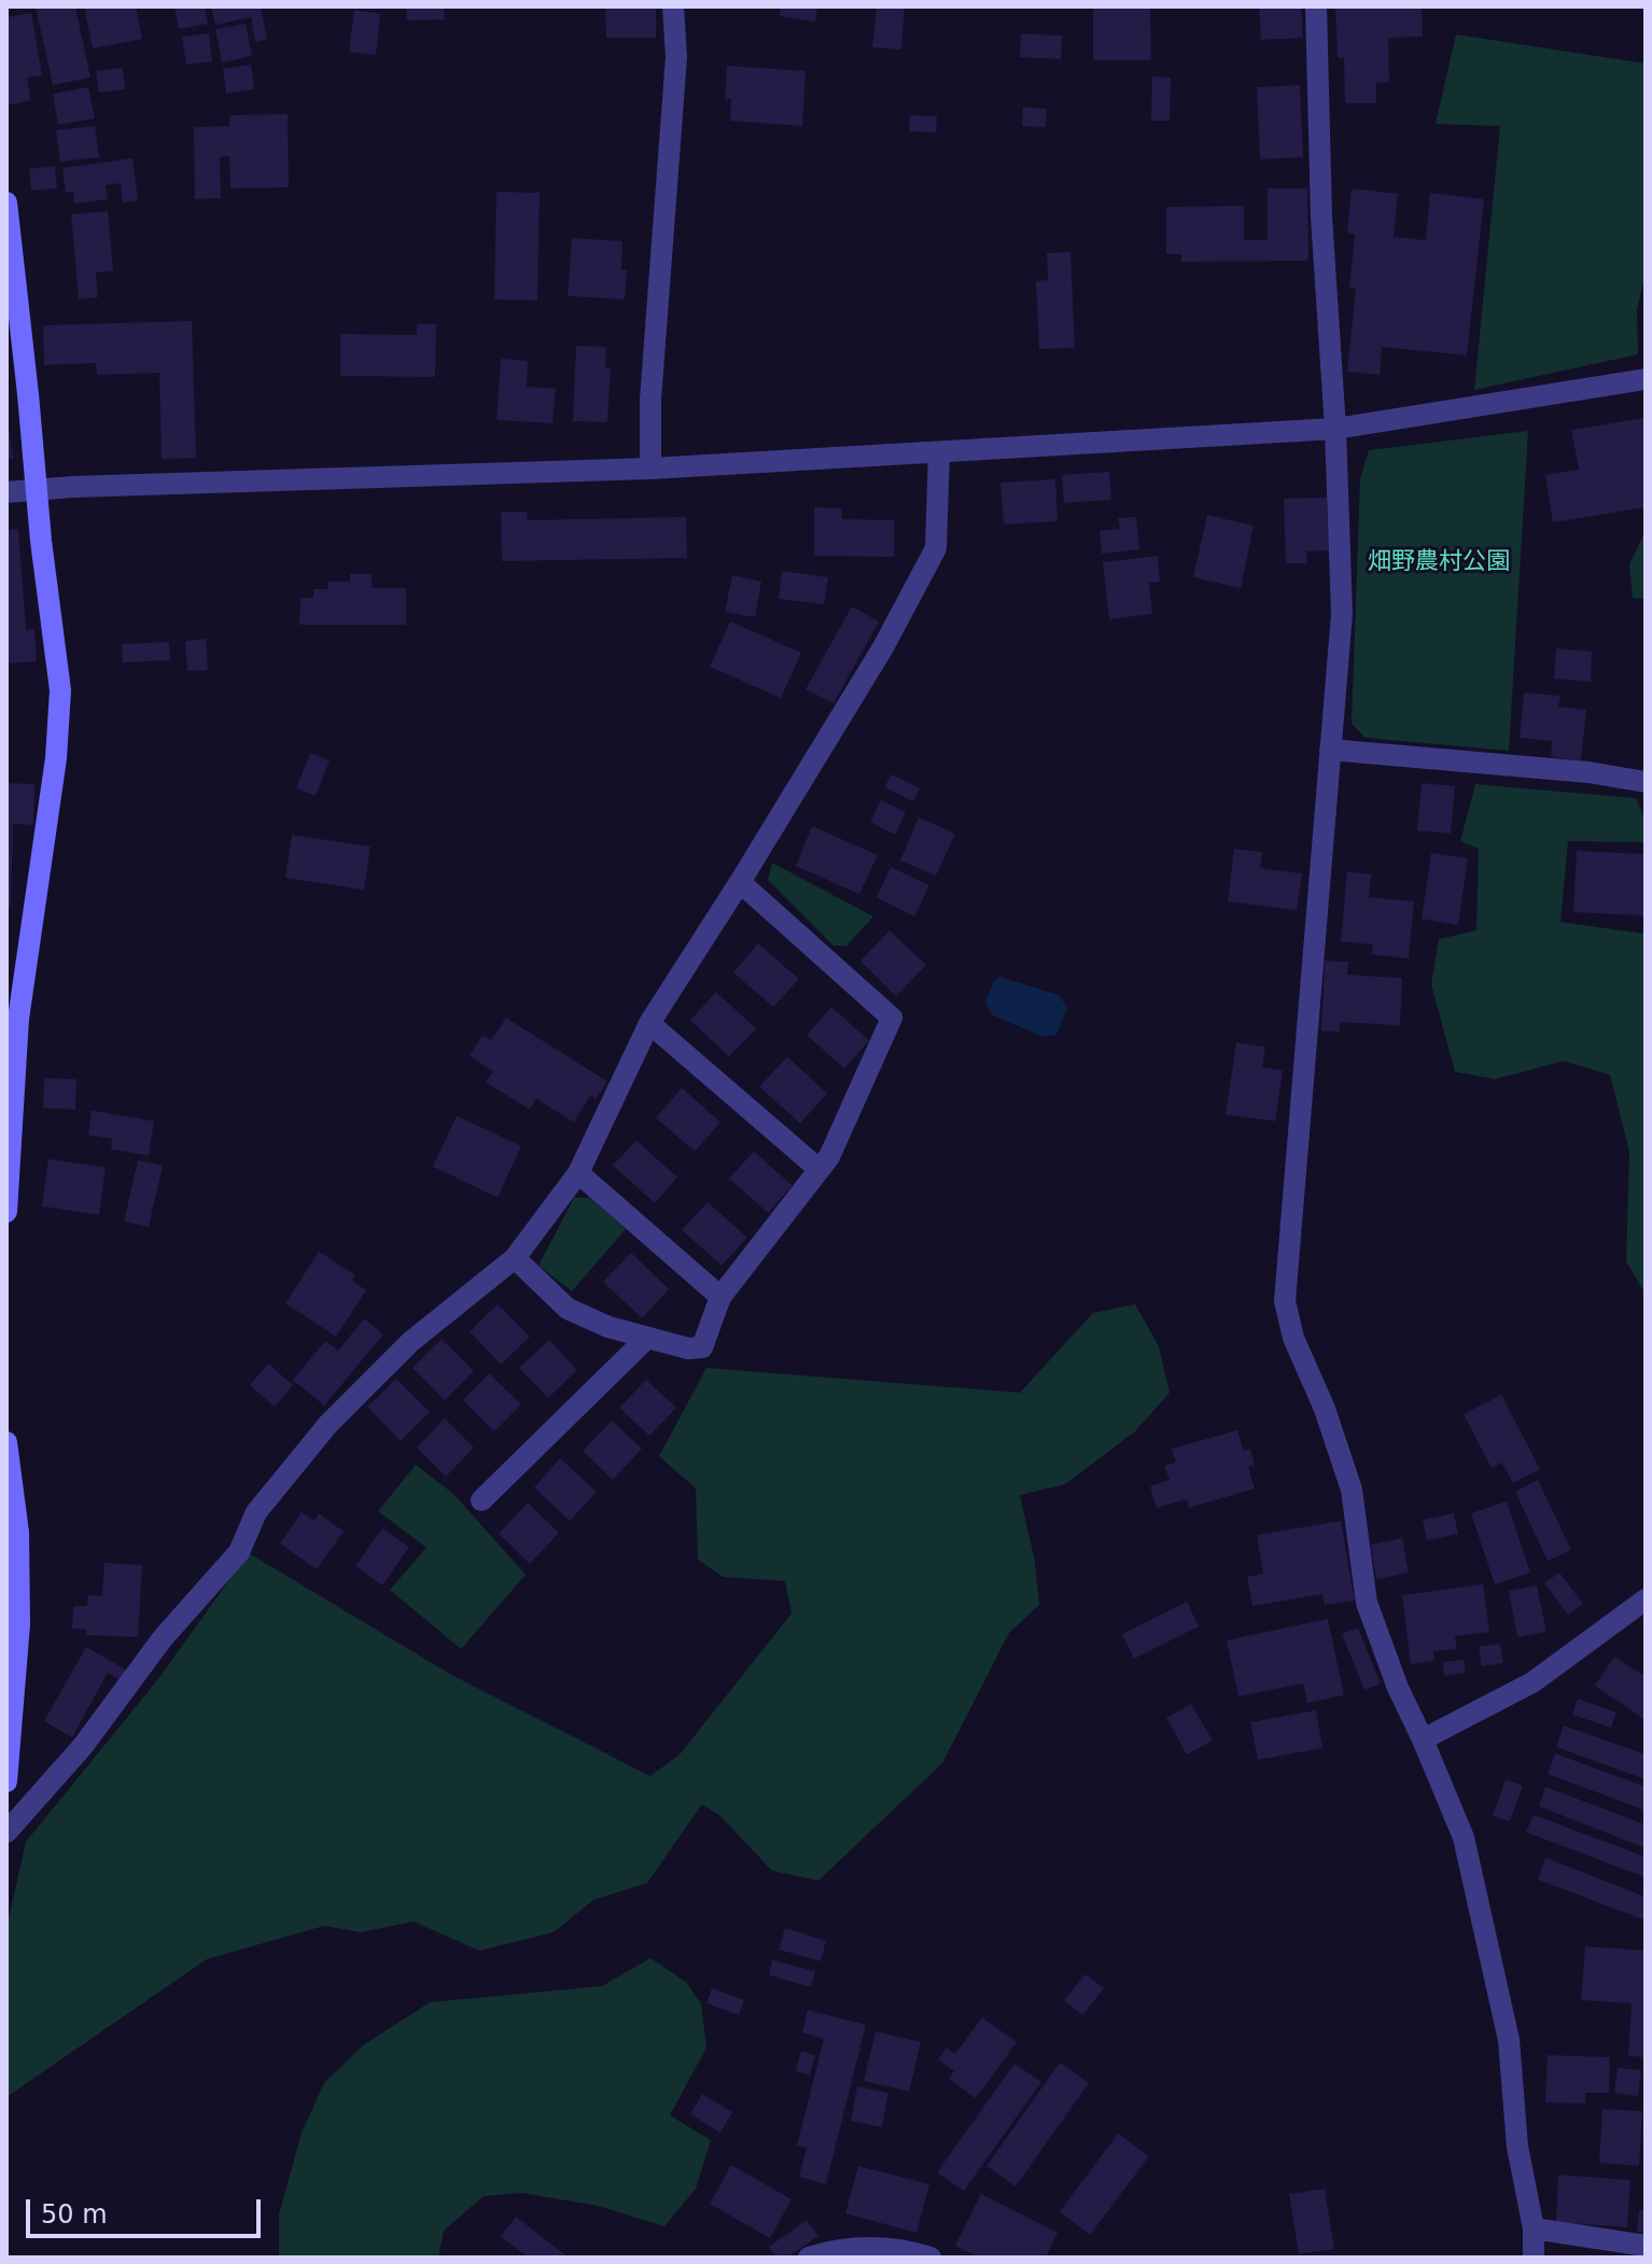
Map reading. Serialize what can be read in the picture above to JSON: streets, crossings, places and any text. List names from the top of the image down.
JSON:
{
  "parks": ["畑野農村公園"],
  "scale_bar": "50 m"
}
